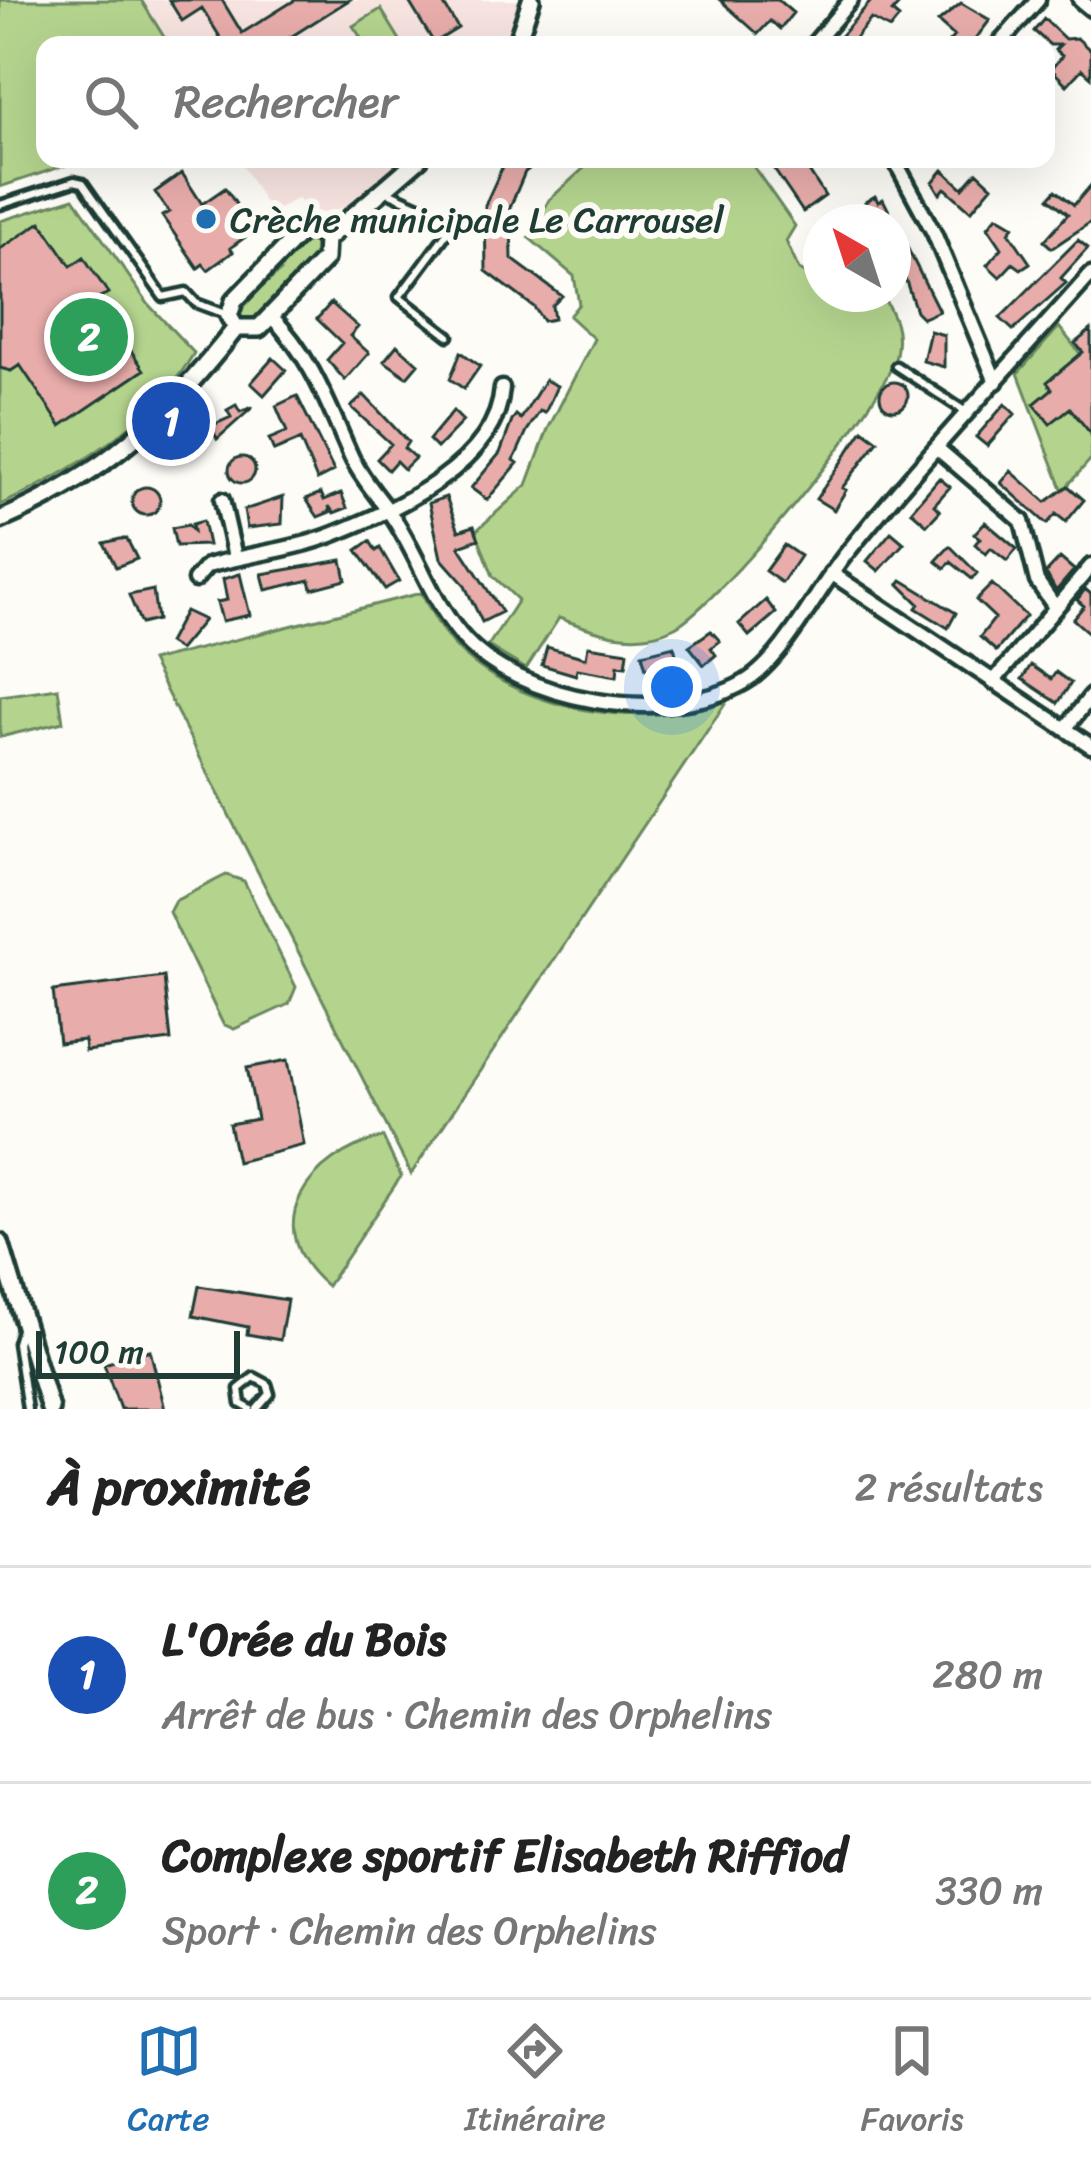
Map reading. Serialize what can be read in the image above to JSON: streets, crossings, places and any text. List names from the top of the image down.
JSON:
{
  "places": ["Crèche municipale Le Carrousel"],
  "scale_bar": "100 m",
  "north": "top left",
  "page": {
    "search": "Rechercher",
    "pins": ["2", "1"],
    "scale": "100 m",
    "heading": ["À proximité", "2 résultats"],
    "list": [
      {
        "mark": "1",
        "name": "L'Orée du Bois",
        "note": "Arrêt de bus · Chemin des Orphelins",
        "value": "280 m"
      },
      {
        "mark": "2",
        "name": "Complexe sportif Elisabeth Riffiod",
        "note": "Sport · Chemin des Orphelins",
        "value": "330 m"
      }
    ],
    "nav": ["Carte", "Itinéraire", "Favoris"]
  }
}
